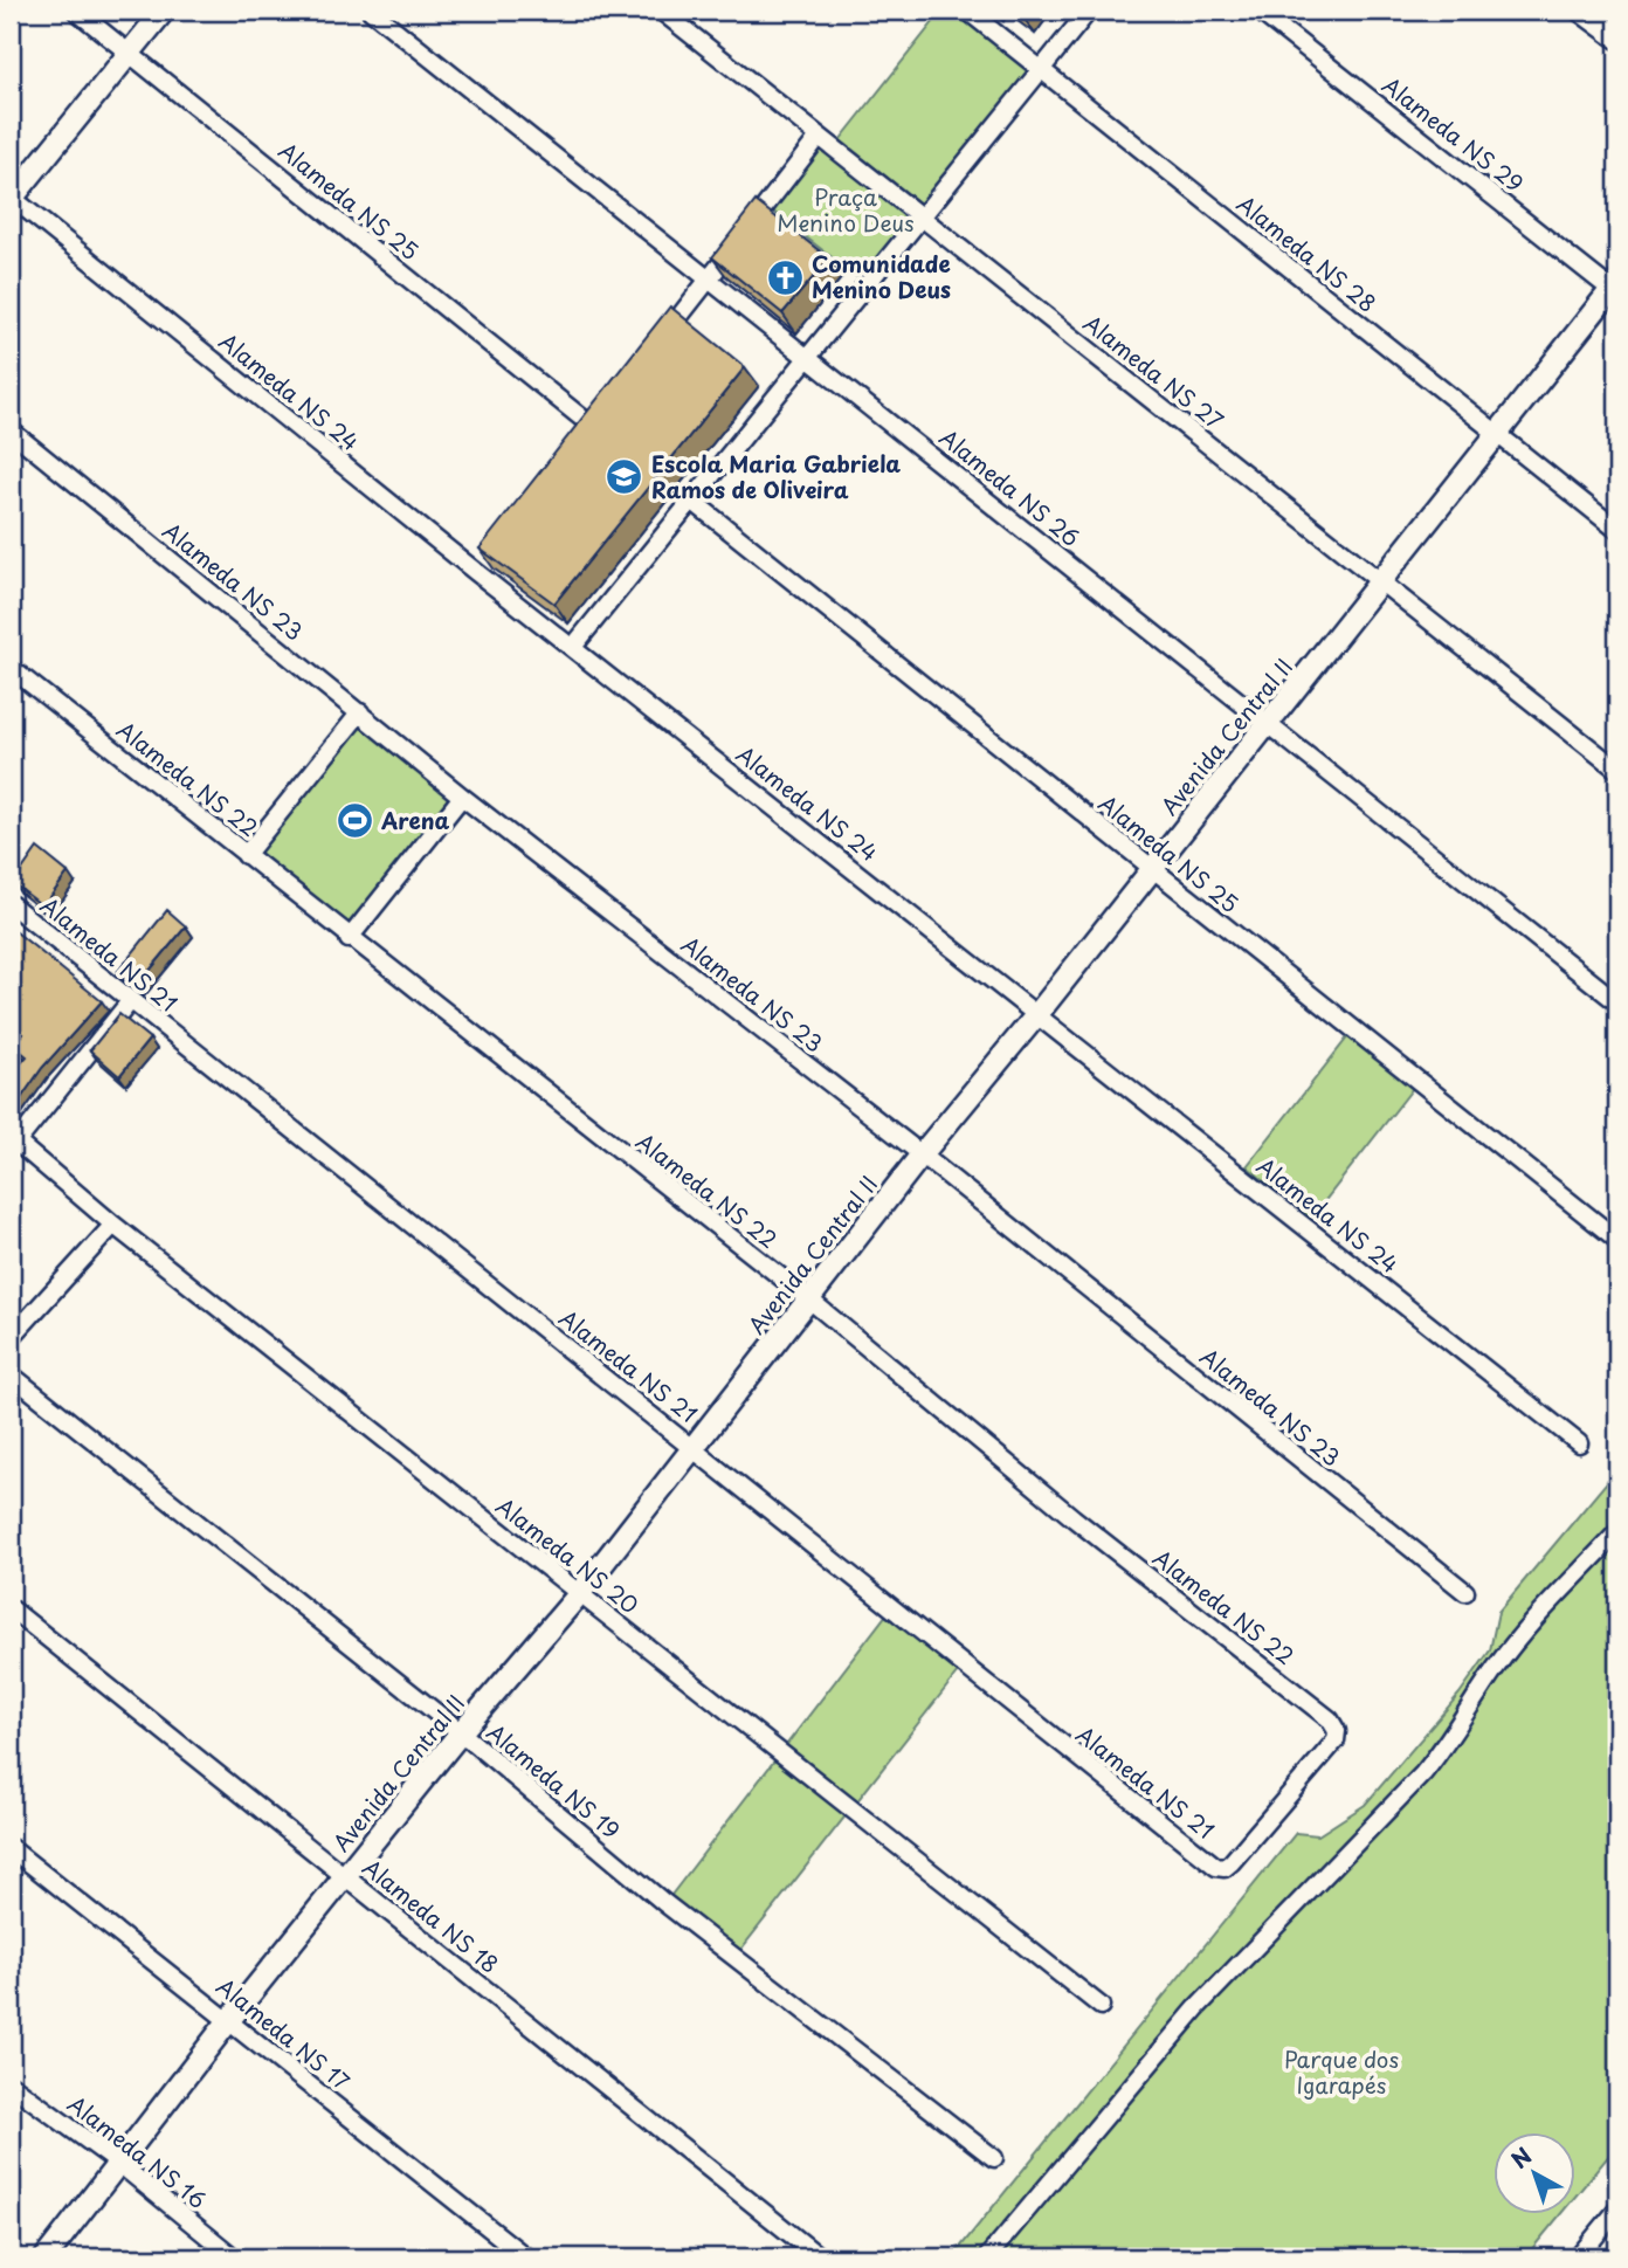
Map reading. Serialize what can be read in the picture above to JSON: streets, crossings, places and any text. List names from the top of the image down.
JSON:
{
  "streets": {
    "street": [
      "Alameda NS 29",
      "Alameda NS 25",
      "Alameda NS 28",
      "Alameda NS 27",
      "Alameda NS 24",
      "Alameda NS 26",
      "Alameda NS 23",
      "Avenida Central II",
      "Alameda NS 22",
      "Alameda NS 21",
      "Alameda NS 20",
      "Alameda NS 19",
      "Alameda NS 18",
      "Alameda NS 17",
      "Alameda NS 16"
    ]
  },
  "crossings": [
    ["Alameda NS 29", "Avenida Central II"],
    ["Alameda NS 25", "Avenida Central II"],
    ["Alameda NS 28", "Avenida Central II"],
    ["Alameda NS 27", "Avenida Central II"],
    ["Alameda NS 24", "Avenida Central II"],
    ["Alameda NS 26", "Avenida Central II"],
    ["Alameda NS 23", "Avenida Central II"],
    ["Avenida Central II", "Alameda NS 22"],
    ["Avenida Central II", "Alameda NS 21"],
    ["Avenida Central II", "Alameda NS 20"],
    ["Avenida Central II", "Alameda NS 19"],
    ["Avenida Central II", "Alameda NS 18"],
    ["Avenida Central II", "Alameda NS 17"],
    ["Avenida Central II", "Alameda NS 16"],
    ["Alameda NS 22", "Alameda NS 21"]
  ],
  "parks": ["Praça Menino Deus", "Parque dos Igarapés"],
  "places": {
    "church": ["Comunidade Menino Deus"],
    "school or university": ["Escola Maria Gabriela Ramos de Oliveira"],
    "sports": ["Arena"]
  },
  "north": "top left"
}
